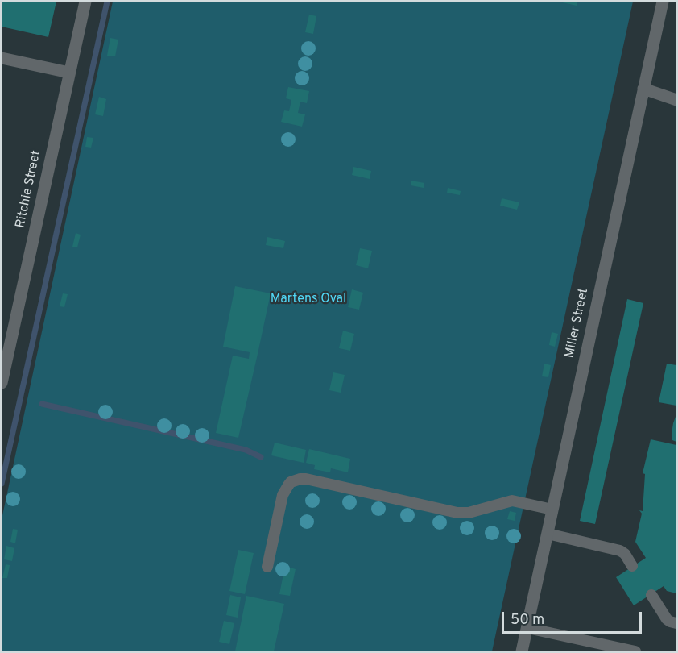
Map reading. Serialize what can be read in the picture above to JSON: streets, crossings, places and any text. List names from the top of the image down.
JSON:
{
  "streets": {
    "street": ["Ritchie Street", "Miller Street"]
  },
  "parks": ["Martens Oval"],
  "scale_bar": "50 m"
}
